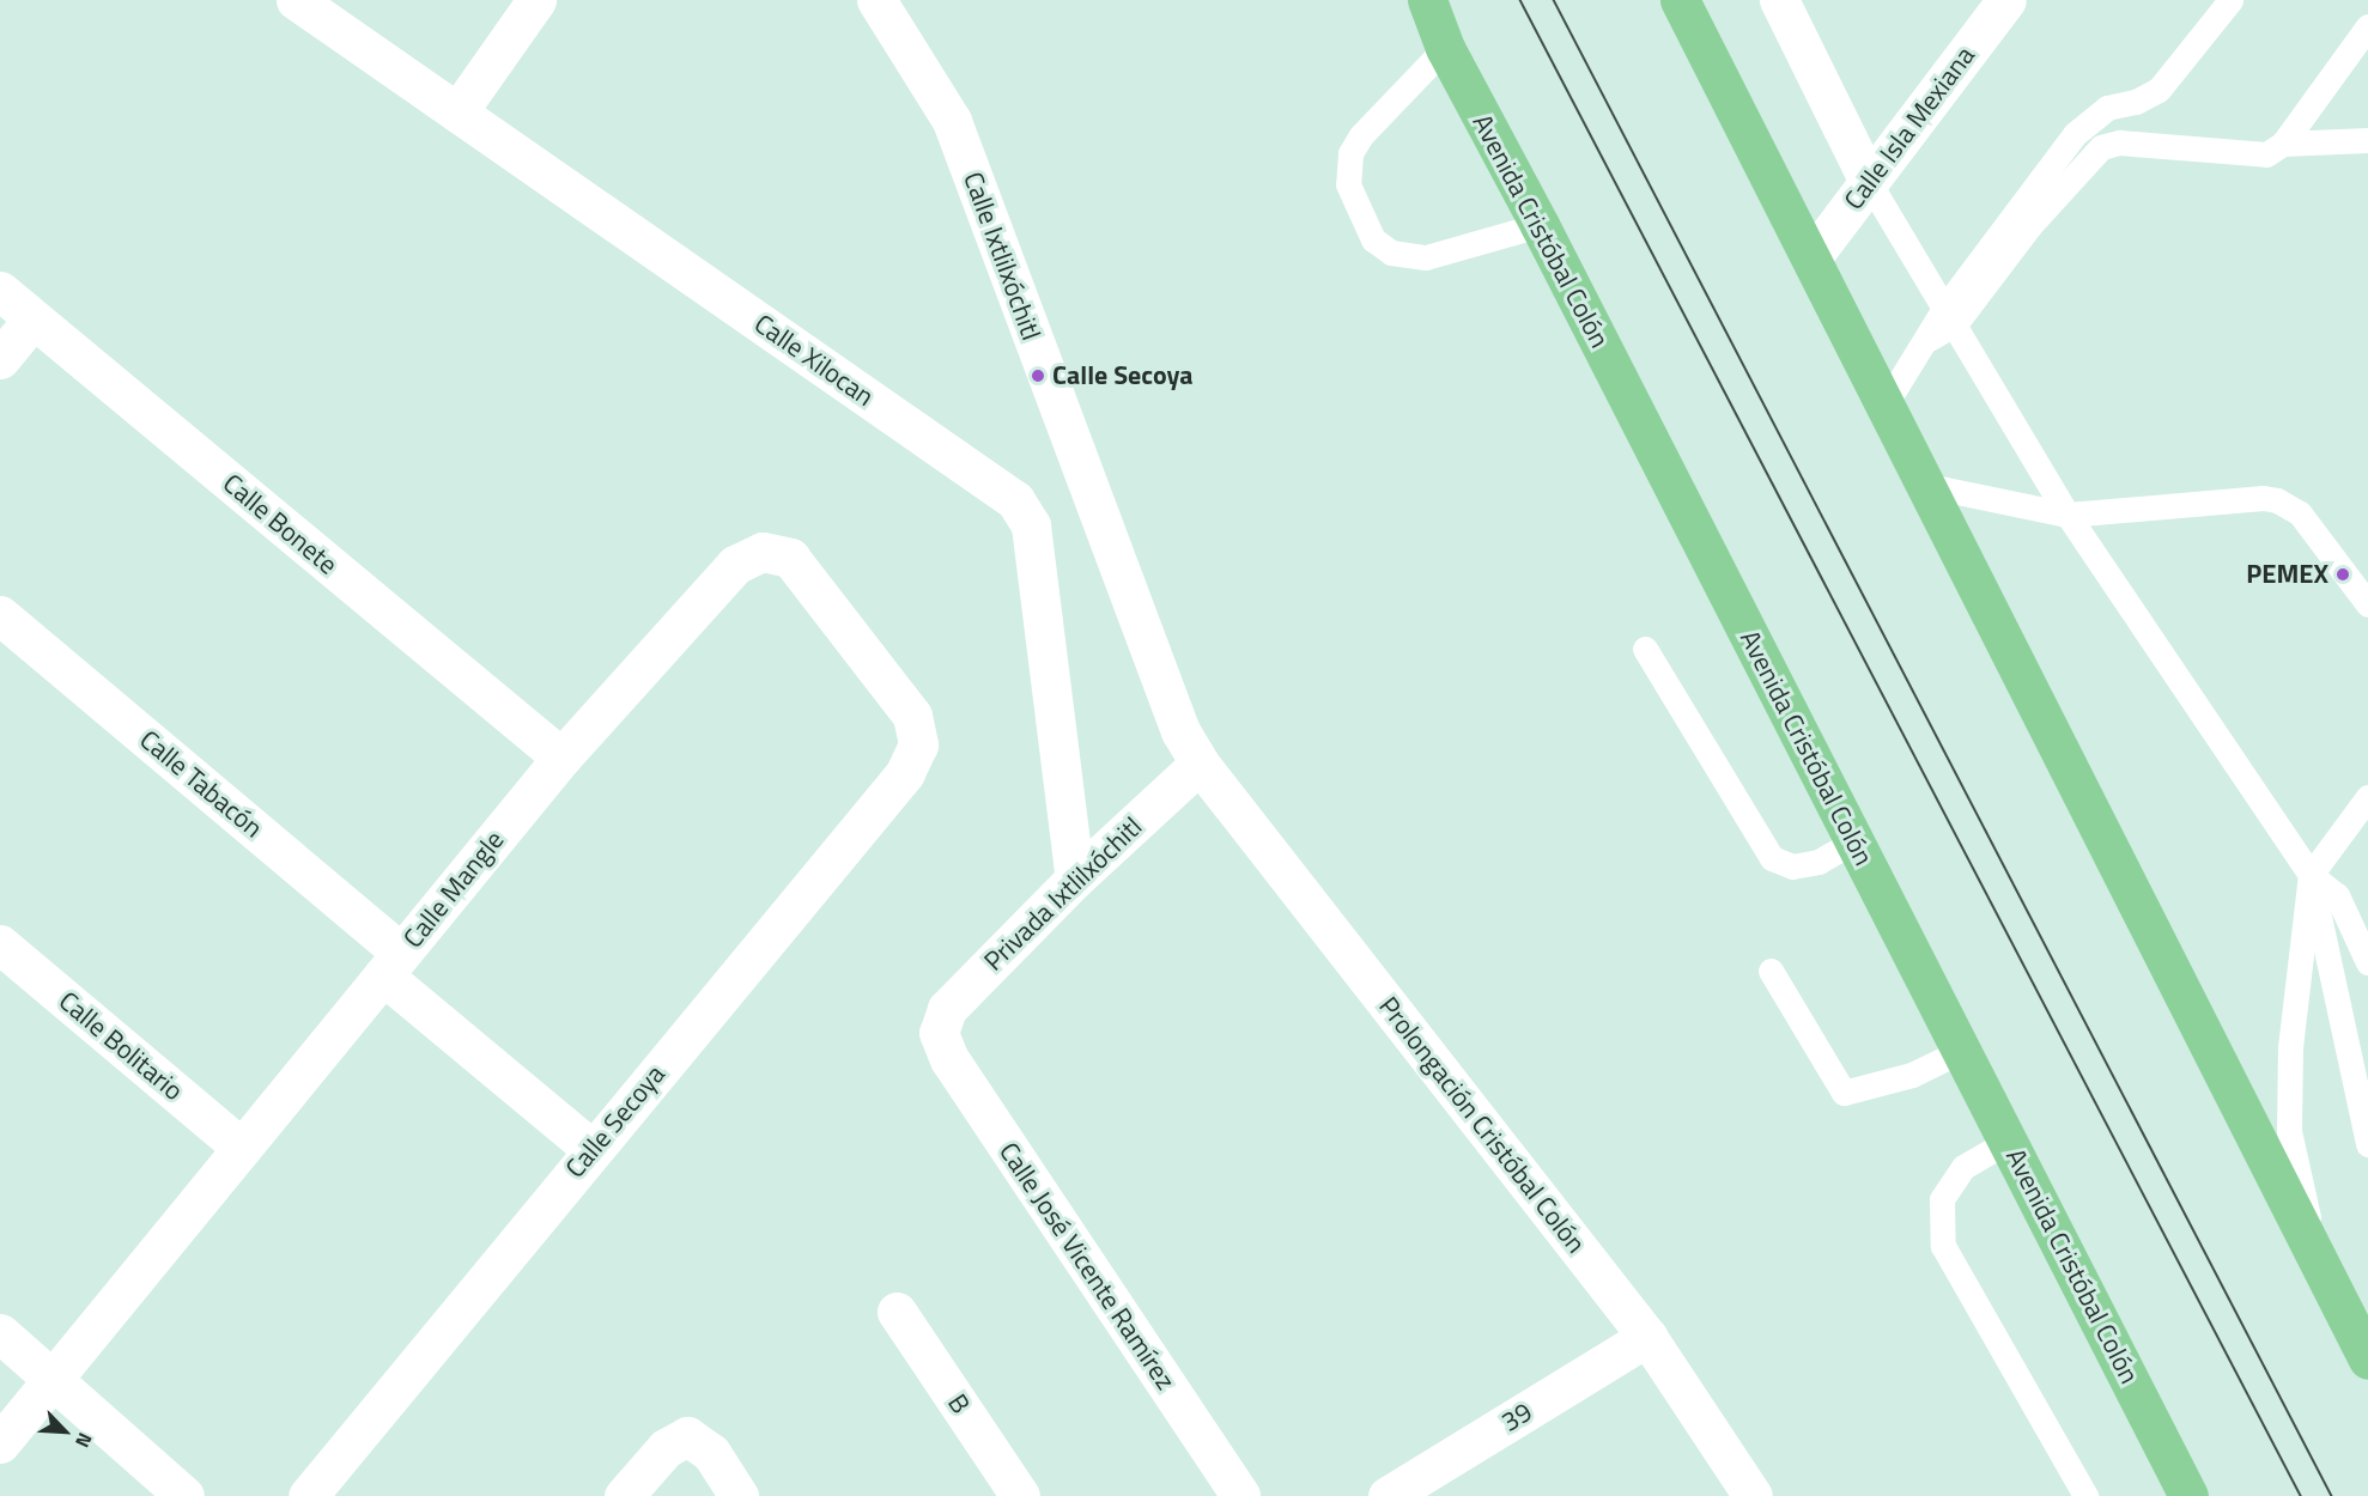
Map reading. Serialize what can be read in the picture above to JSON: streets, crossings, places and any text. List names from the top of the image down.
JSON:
{
  "streets": {
    "main road": ["Avenida Cristóbal Colón"],
    "street": [
      "Calle Isla Mexiana",
      "Calle Ixtlilxóchitl",
      "Calle Xilocan",
      "Calle Bonete",
      "Calle Tabacón",
      "Calle Mangle",
      "Privada Ixtlilxóchitl",
      "Calle Bolitario",
      "Calle Secoya",
      "Prolongación Cristóbal Colón",
      "Calle José Vicente Ramírez",
      "B",
      "39"
    ]
  },
  "crossings": [
    ["Calle Ixtlilxóchitl", "Privada Ixtlilxóchitl"],
    ["Calle Ixtlilxóchitl", "Prolongación Cristóbal Colón"],
    ["Calle Xilocan", "Privada Ixtlilxóchitl"],
    ["Calle Bonete", "Calle Mangle"],
    ["Calle Tabacón", "Calle Mangle"],
    ["Calle Tabacón", "Calle Secoya"],
    ["Calle Mangle", "Calle Bolitario"],
    ["Calle Mangle", "Calle Secoya"],
    ["Privada Ixtlilxóchitl", "Prolongación Cristóbal Colón"],
    ["Privada Ixtlilxóchitl", "Calle José Vicente Ramírez"],
    ["Prolongación Cristóbal Colón", "39"]
  ],
  "places": ["Calle Secoya", "PEMEX"],
  "north": "bottom right"
}
